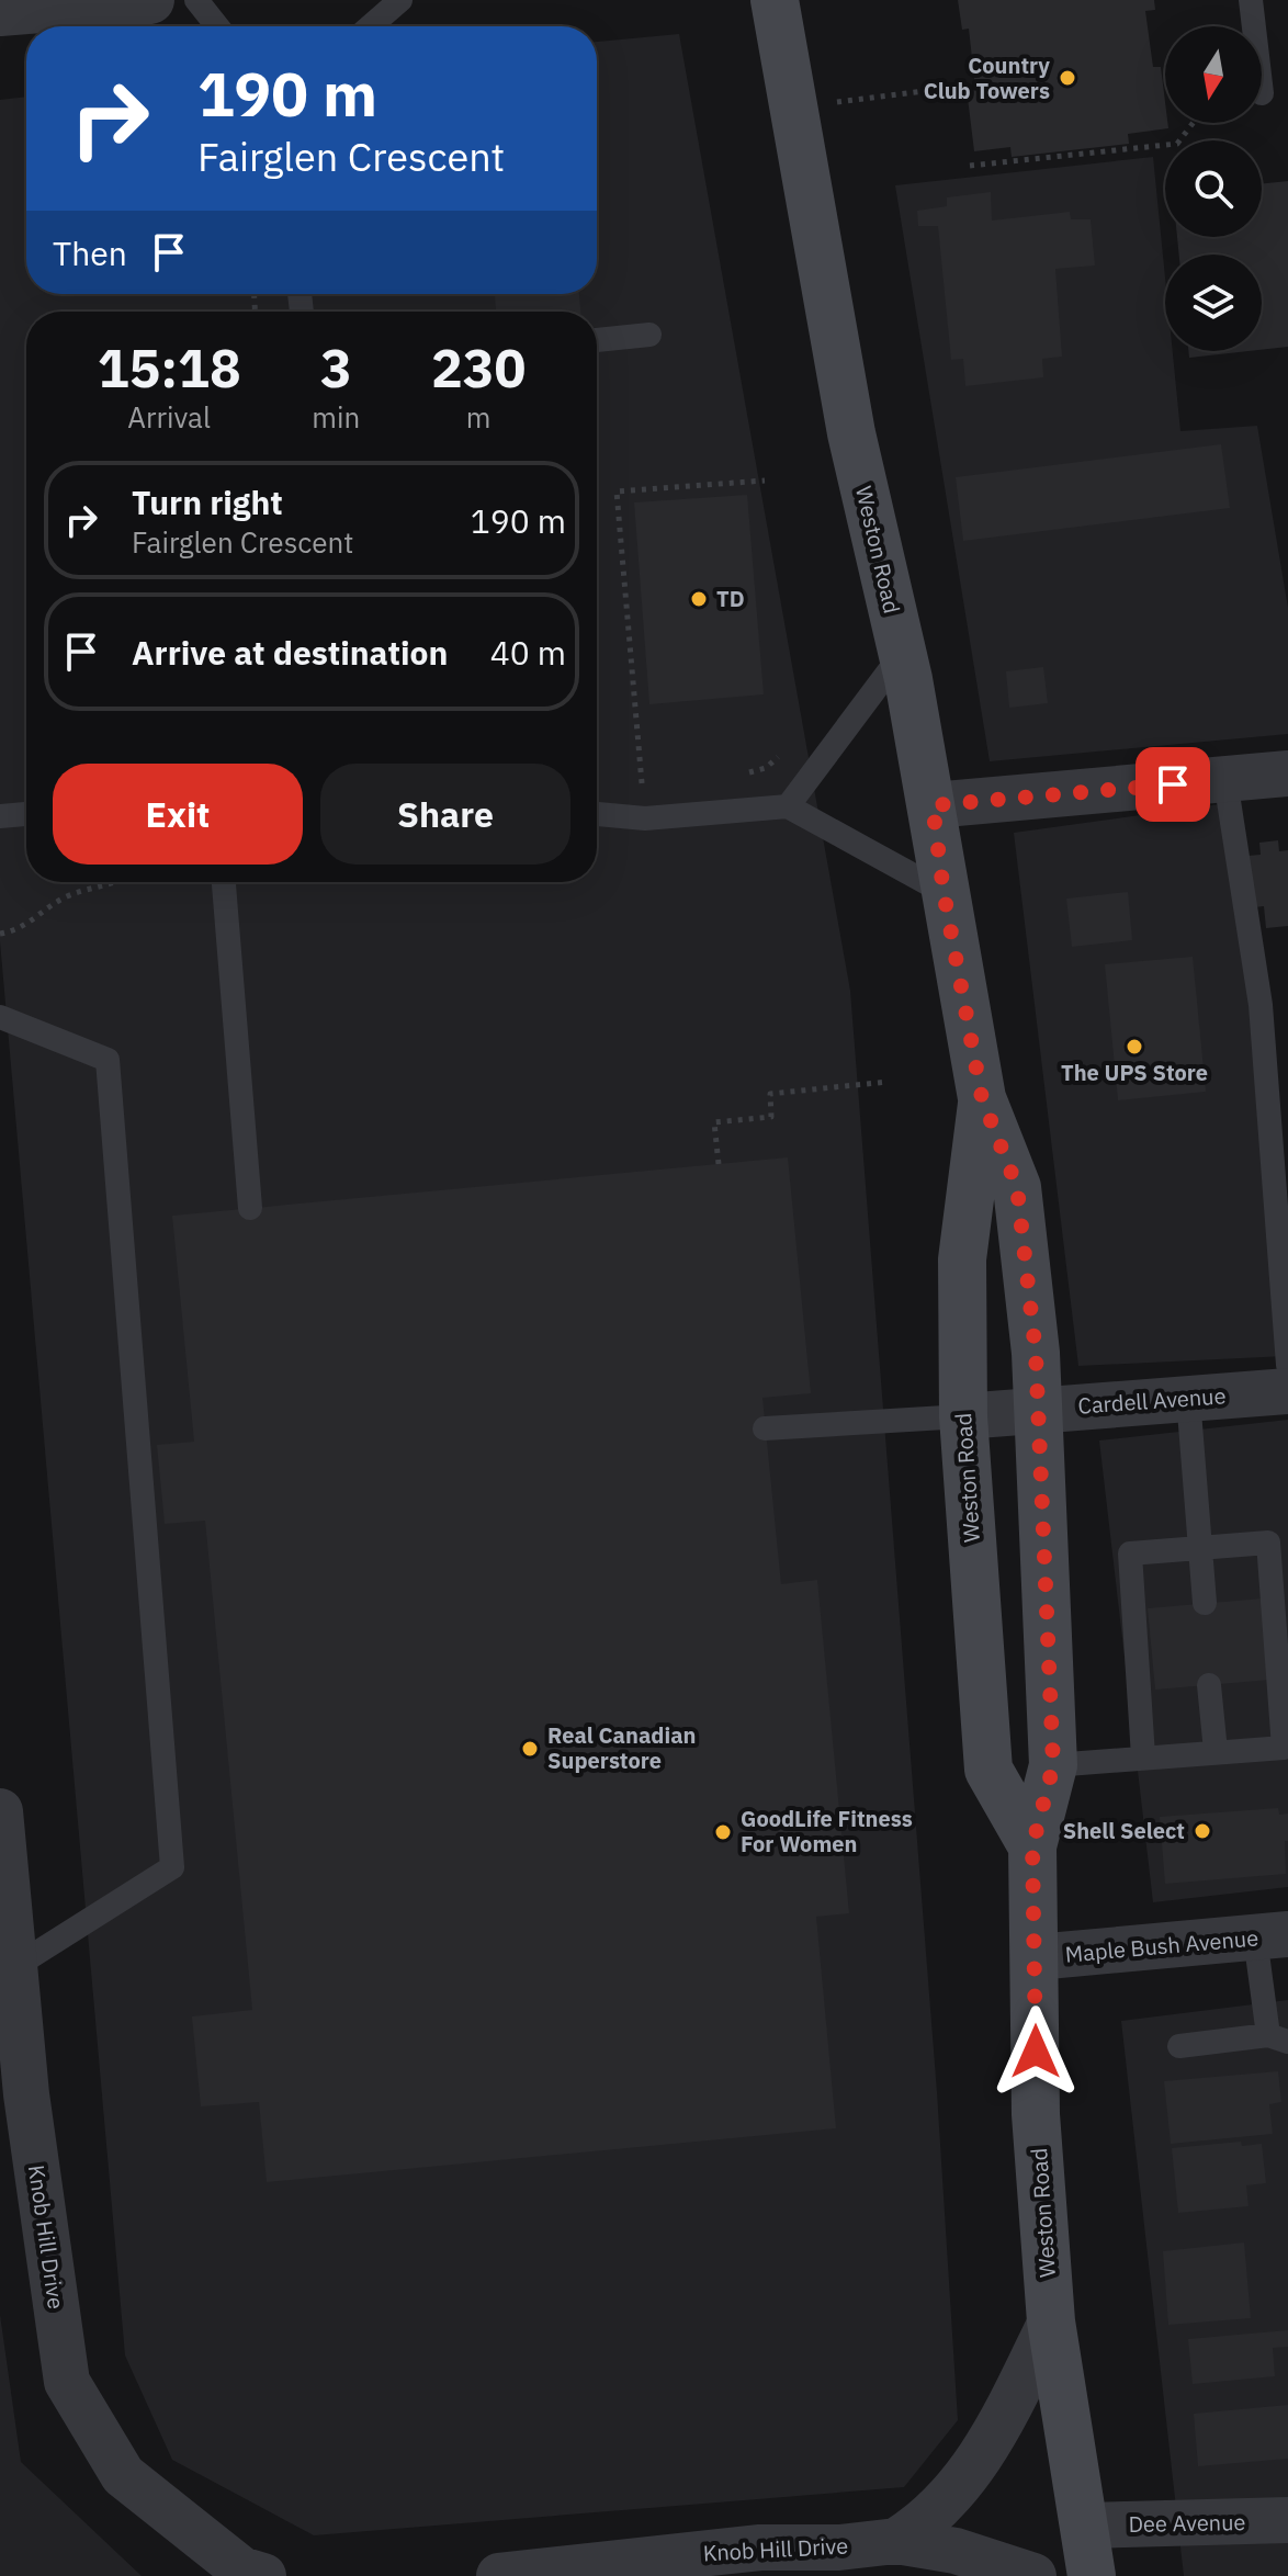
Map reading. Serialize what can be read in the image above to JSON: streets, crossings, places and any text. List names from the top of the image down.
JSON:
{
  "streets": {
    "main road": ["Weston Road"],
    "street": [
      "Cardell Avenue",
      "Maple Bush Avenue",
      "Knob Hill Drive",
      "Dee Avenue"
    ]
  },
  "crossings": [
    ["Weston Road", "Cardell Avenue"],
    ["Weston Road", "Maple Bush Avenue"],
    ["Weston Road", "Dee Avenue"]
  ],
  "places": [
    "Country Club Towers",
    "TD",
    "The UPS Store",
    "Real Canadian Superstore",
    "Shell Select",
    "GoodLife Fitness For Women"
  ],
  "north": "bottom",
  "page": {
    "turn": ["190 m", "Fairglen Crescent"],
    "then": "Then",
    "eta": [
      "15:18",
      "Arrival",
      "3",
      "min",
      "230",
      "m"
    ],
    "list": [
      {
        "name": "Turn right",
        "note": "Fairglen Crescent",
        "value": "190 m"
      },
      {
        "name": "Arrive at destination",
        "value": "40 m"
      }
    ],
    "buttons": ["Exit", "Share"]
  }
}
